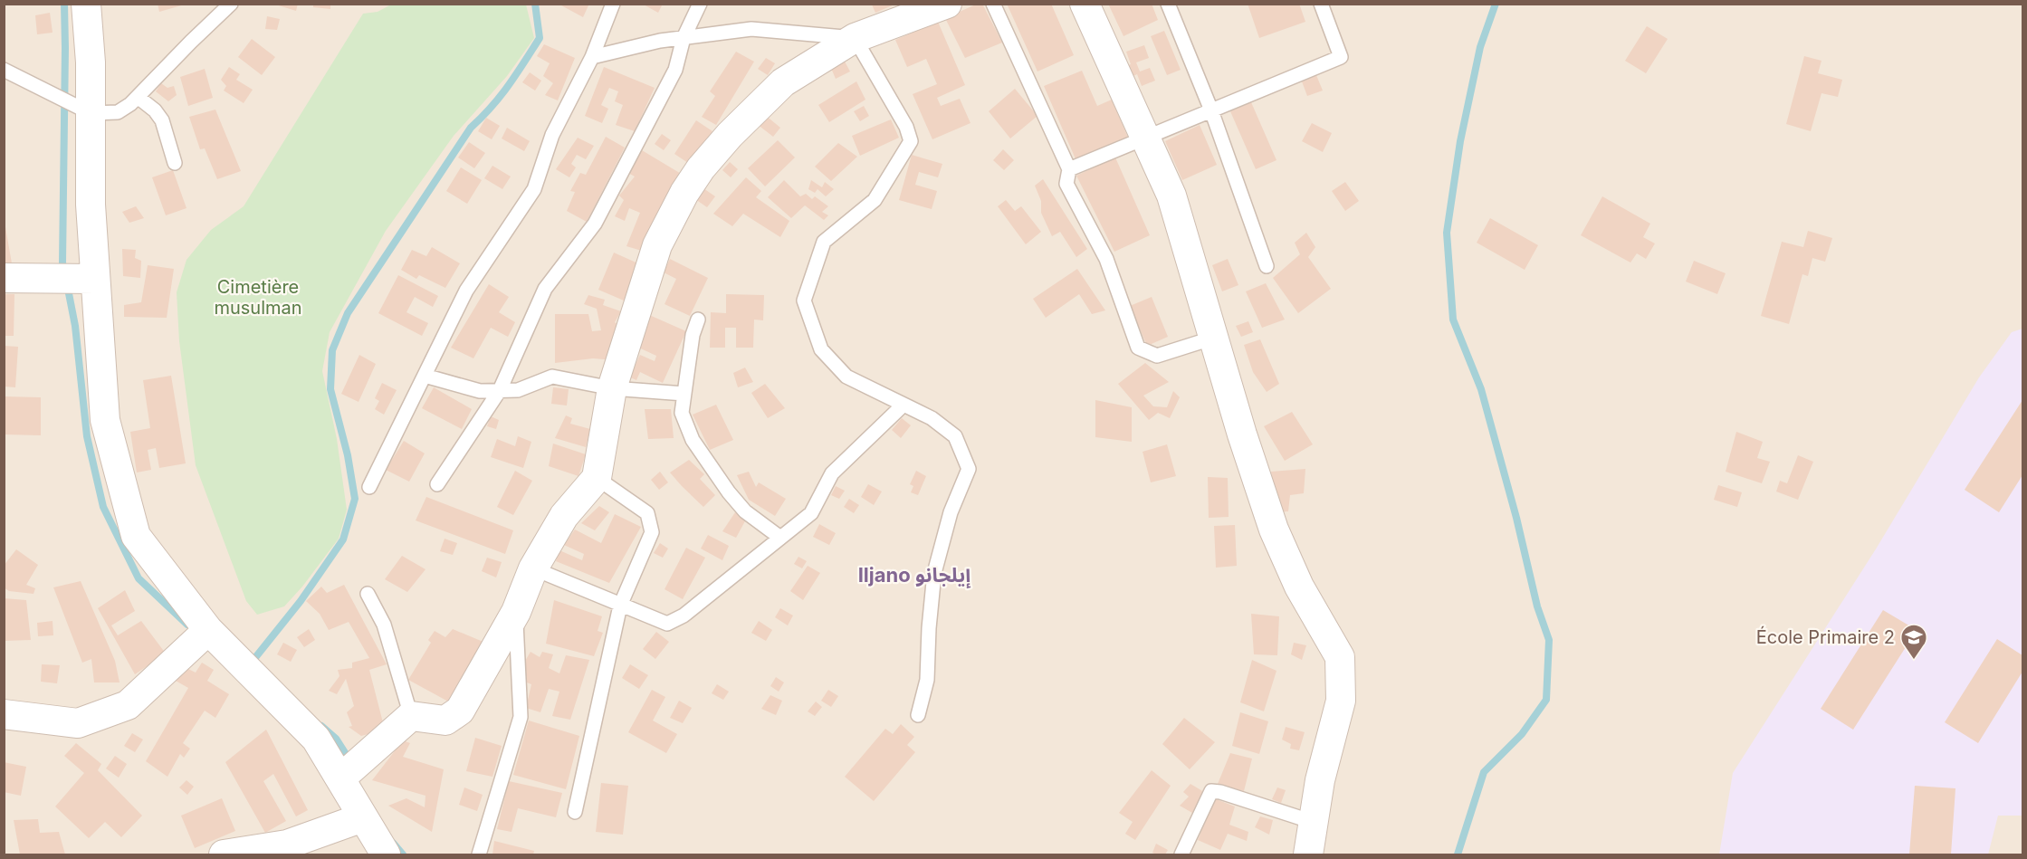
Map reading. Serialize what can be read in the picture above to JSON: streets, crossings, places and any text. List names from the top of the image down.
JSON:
{
  "districts": ["Iljano إيلجانو"],
  "parks": ["Cimetière musulman"],
  "places": {
    "school or university": ["École Primaire 2"]
  }
}
